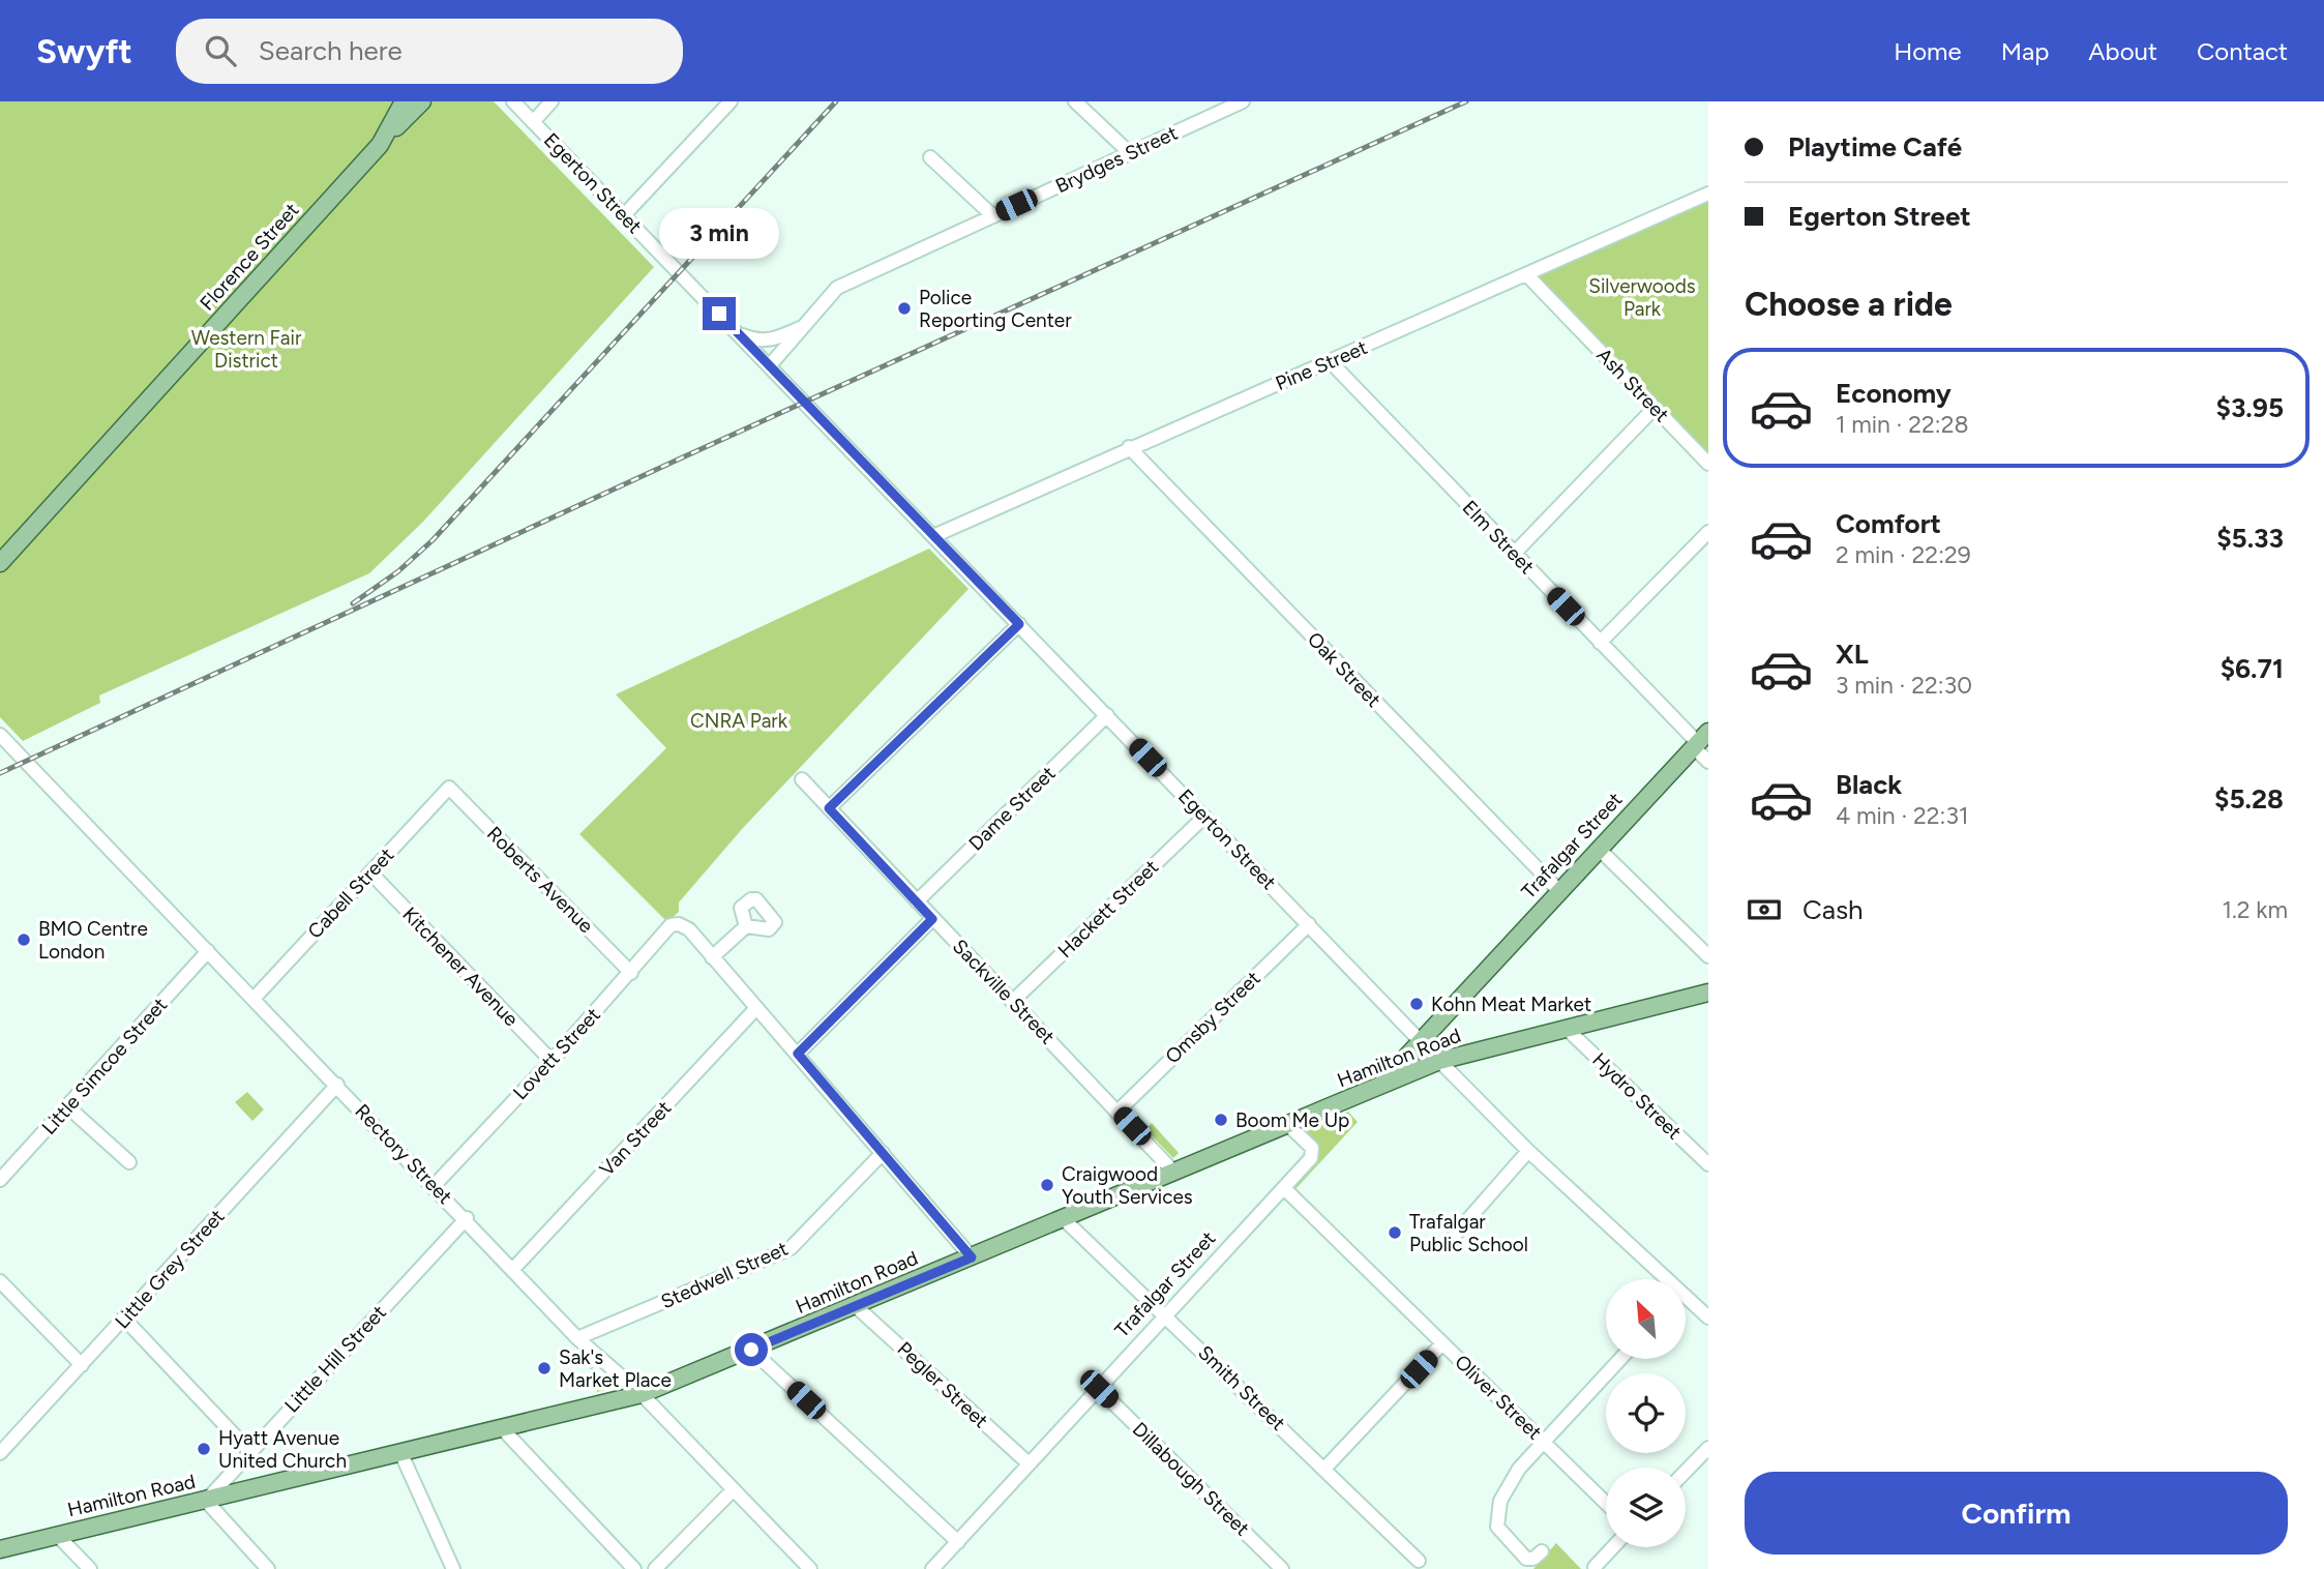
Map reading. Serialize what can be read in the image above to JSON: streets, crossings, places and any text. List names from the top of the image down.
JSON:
{
  "streets": {
    "main road": ["Florence Street", "Trafalgar Street", "Hamilton Road"],
    "street": [
      "Brydges Street",
      "Egerton Street",
      "Pine Street",
      "Ash Street",
      "Elm Street",
      "Oak Street",
      "Dame Street",
      "Roberts Avenue",
      "Cabell Street",
      "Hackett Street",
      "Kitchener Avenue",
      "Sackville Street",
      "Omsby Street",
      "Lovett Street",
      "Little Simcoe Street",
      "Hydro Street",
      "Van Street",
      "Rectory Street",
      "Little Grey Street",
      "Stedwell Street",
      "Little Hill Street",
      "Pegler Street",
      "Smith Street",
      "Oliver Street",
      "Dillabough Street"
    ]
  },
  "crossings": [
    ["Brydges Street", "Egerton Street"],
    ["Egerton Street", "Pine Street"],
    ["Egerton Street", "Dame Street"],
    ["Egerton Street", "Trafalgar Street"],
    ["Egerton Street", "Hackett Street"],
    ["Egerton Street", "Omsby Street"],
    ["Egerton Street", "Hamilton Road"],
    ["Pine Street", "Ash Street"],
    ["Pine Street", "Elm Street"],
    ["Pine Street", "Oak Street"],
    ["Elm Street", "Trafalgar Street"],
    ["Oak Street", "Trafalgar Street"],
    ["Dame Street", "Sackville Street"],
    ["Trafalgar Street", "Hamilton Road"],
    ["Trafalgar Street", "Pegler Street"],
    ["Trafalgar Street", "Smith Street"],
    ["Trafalgar Street", "Oliver Street"],
    ["Trafalgar Street", "Dillabough Street"],
    ["Roberts Avenue", "Cabell Street"],
    ["Roberts Avenue", "Lovett Street"],
    ["Cabell Street", "Kitchener Avenue"],
    ["Cabell Street", "Rectory Street"],
    ["Hackett Street", "Sackville Street"],
    ["Kitchener Avenue", "Lovett Street"],
    ["Sackville Street", "Omsby Street"],
    ["Sackville Street", "Hamilton Road"],
    ["Lovett Street", "Rectory Street"],
    ["Hamilton Road", "Hydro Street"],
    ["Hamilton Road", "Rectory Street"],
    ["Hamilton Road", "Little Hill Street"],
    ["Hamilton Road", "Pegler Street"],
    ["Hamilton Road", "Smith Street"],
    ["Little Simcoe Street", "Rectory Street"],
    ["Van Street", "Rectory Street"],
    ["Rectory Street", "Little Grey Street"],
    ["Rectory Street", "Stedwell Street"],
    ["Rectory Street", "Little Hill Street"]
  ],
  "parks": ["Silverwoods Park", "Western Fair District", "CNRA Park"],
  "places": [
    "Police Reporting Center",
    "BMO Centre London",
    "Kohn Meat Market",
    "Boom Me Up",
    "Craigwood Youth Services",
    "Trafalgar Public School",
    "Sak's Market Place",
    "Hyatt Avenue United Church"
  ],
  "north": "top left",
  "page": {
    "header": "Swyft",
    "search": "Search here",
    "nav": [
      "Home",
      "Map",
      "About",
      "Contact"
    ],
    "banner": ["Playtime Café", "Egerton Street"],
    "bubble": "3 min",
    "heading": "Choose a ride",
    "list": [
      {
        "name": "Economy",
        "note": "1 min · 22:28",
        "value": "$3.95"
      },
      {
        "name": "Comfort",
        "note": "2 min · 22:29",
        "value": "$5.33"
      },
      {
        "name": "XL",
        "note": "3 min · 22:30",
        "value": "$6.71"
      },
      {
        "name": "Black",
        "note": "4 min · 22:31",
        "value": "$5.28"
      }
    ],
    "pay": ["Cash", "1.2 km"],
    "buttons": "Confirm"
  }
}
